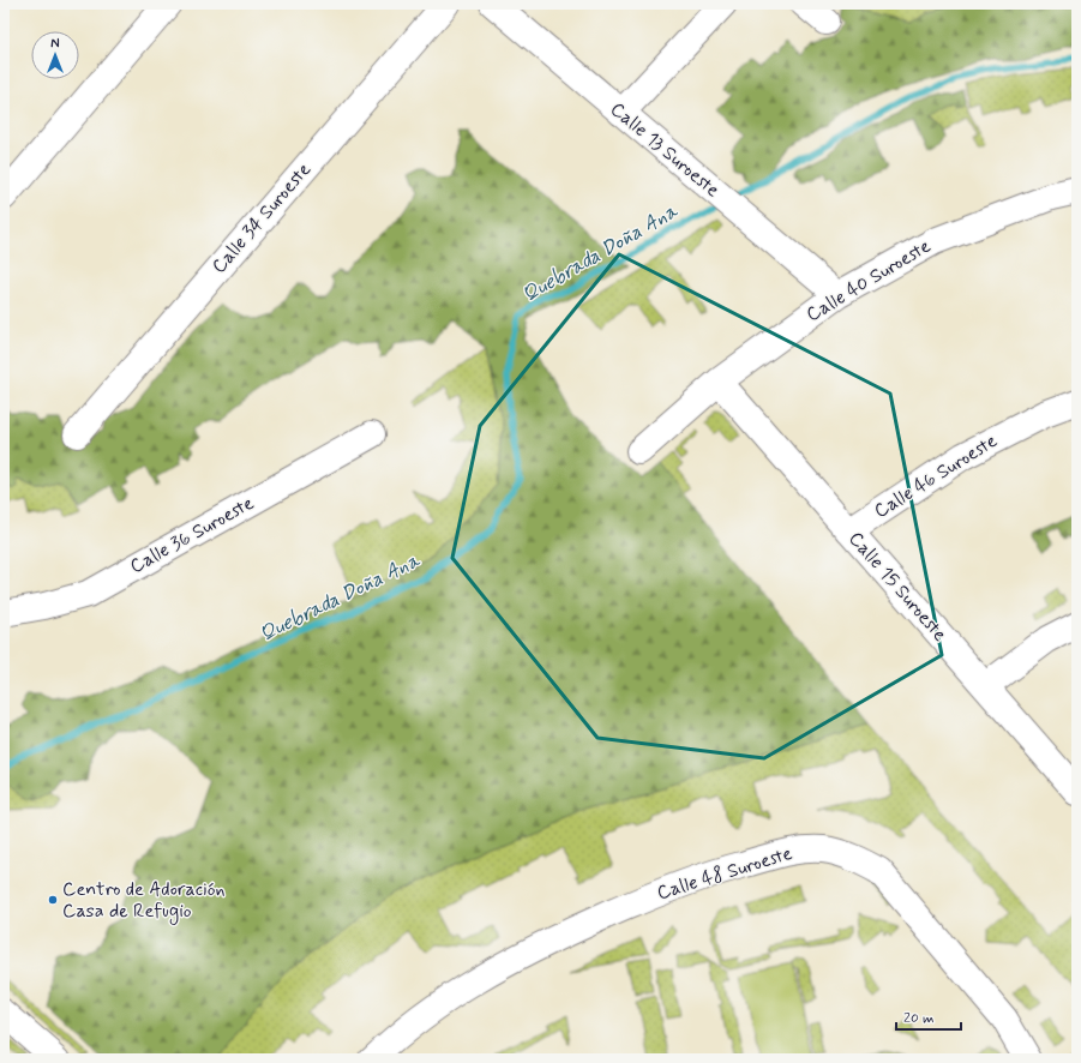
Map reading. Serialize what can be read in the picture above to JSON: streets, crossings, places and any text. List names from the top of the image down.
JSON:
{
  "streets": {
    "street": [
      "Calle 13 Suroeste",
      "Calle 34 Suroeste",
      "Calle 40 Suroeste",
      "Calle 46 Suroeste",
      "Calle 36 Suroeste",
      "Calle 15 Suroeste",
      "Calle 48 Suroeste"
    ]
  },
  "crossings": [
    ["Calle 13 Suroeste", "Calle 40 Suroeste"],
    ["Calle 40 Suroeste", "Calle 15 Suroeste"],
    ["Calle 46 Suroeste", "Calle 15 Suroeste"]
  ],
  "water": ["Quebrada Doña Ana"],
  "places": ["Centro de Adoración Casa de Refugio"],
  "scale_bar": "20 m",
  "north": "top"
}
